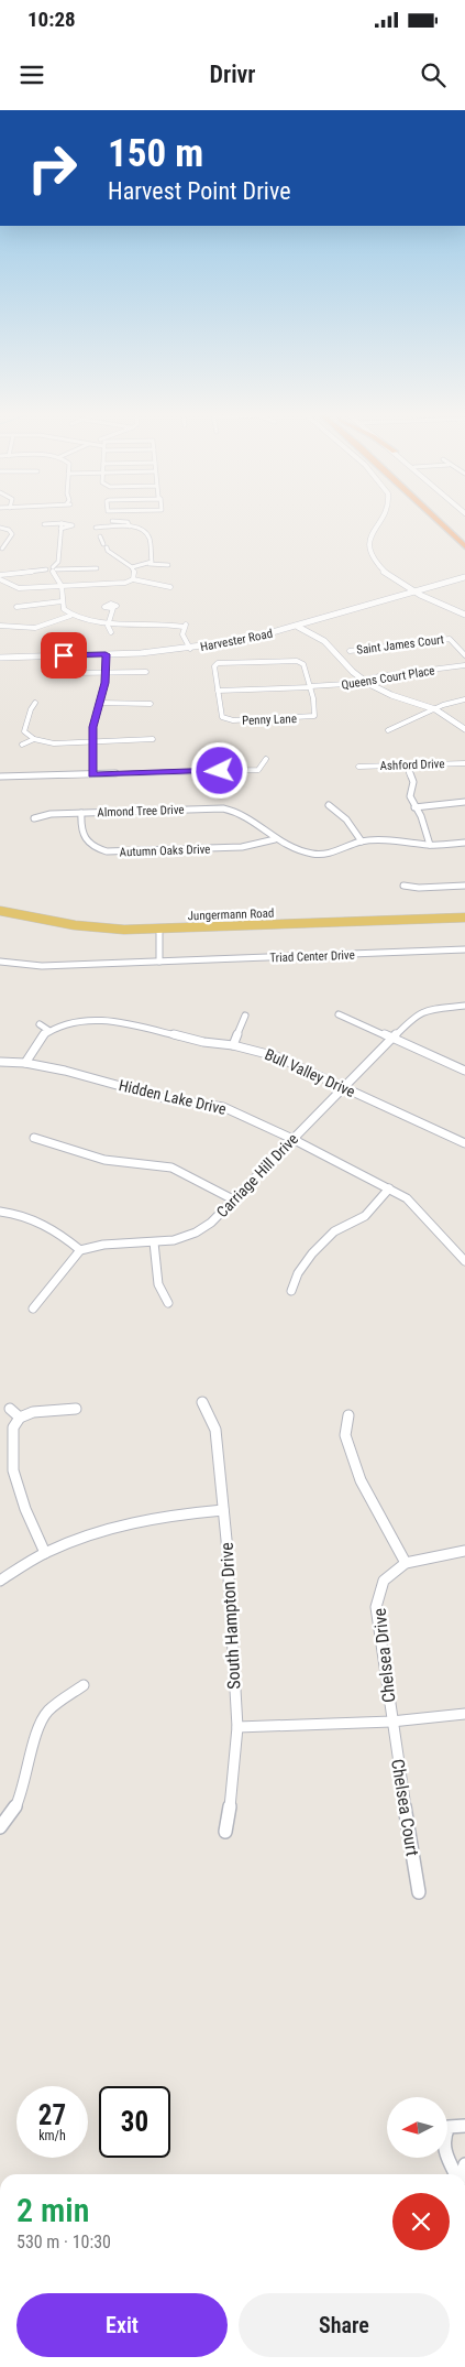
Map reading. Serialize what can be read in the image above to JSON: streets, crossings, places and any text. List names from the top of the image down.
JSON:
{
  "streets": {
    "main road": ["Harvester Road", "Jungermann Road"],
    "street": [
      "Saint James Court",
      "Queens Court Place",
      "Penny Lane",
      "Ashford Drive",
      "Almond Tree Drive",
      "Autumn Oaks Drive",
      "Triad Center Drive",
      "Bull Valley Drive",
      "Hidden Lake Drive",
      "Carriage Hill Drive",
      "South Hampton Drive",
      "Chelsea Drive",
      "Chelsea Court"
    ]
  },
  "crossings": [
    ["Queens Court Place", "Penny Lane"],
    ["Almond Tree Drive", "Autumn Oaks Drive"],
    ["Bull Valley Drive", "Hidden Lake Drive"],
    ["Bull Valley Drive", "Carriage Hill Drive"],
    ["Hidden Lake Drive", "Carriage Hill Drive"],
    ["Chelsea Drive", "Chelsea Court"]
  ],
  "north": "left",
  "page": {
    "status": "10:28",
    "header": "Drivr",
    "turn": ["150 m", "Harvest Point Drive"],
    "speed": "27 km/h",
    "limit": "30",
    "heading": ["2 min", "530 m · 10:30"],
    "buttons": ["Exit", "Share"]
  }
}
